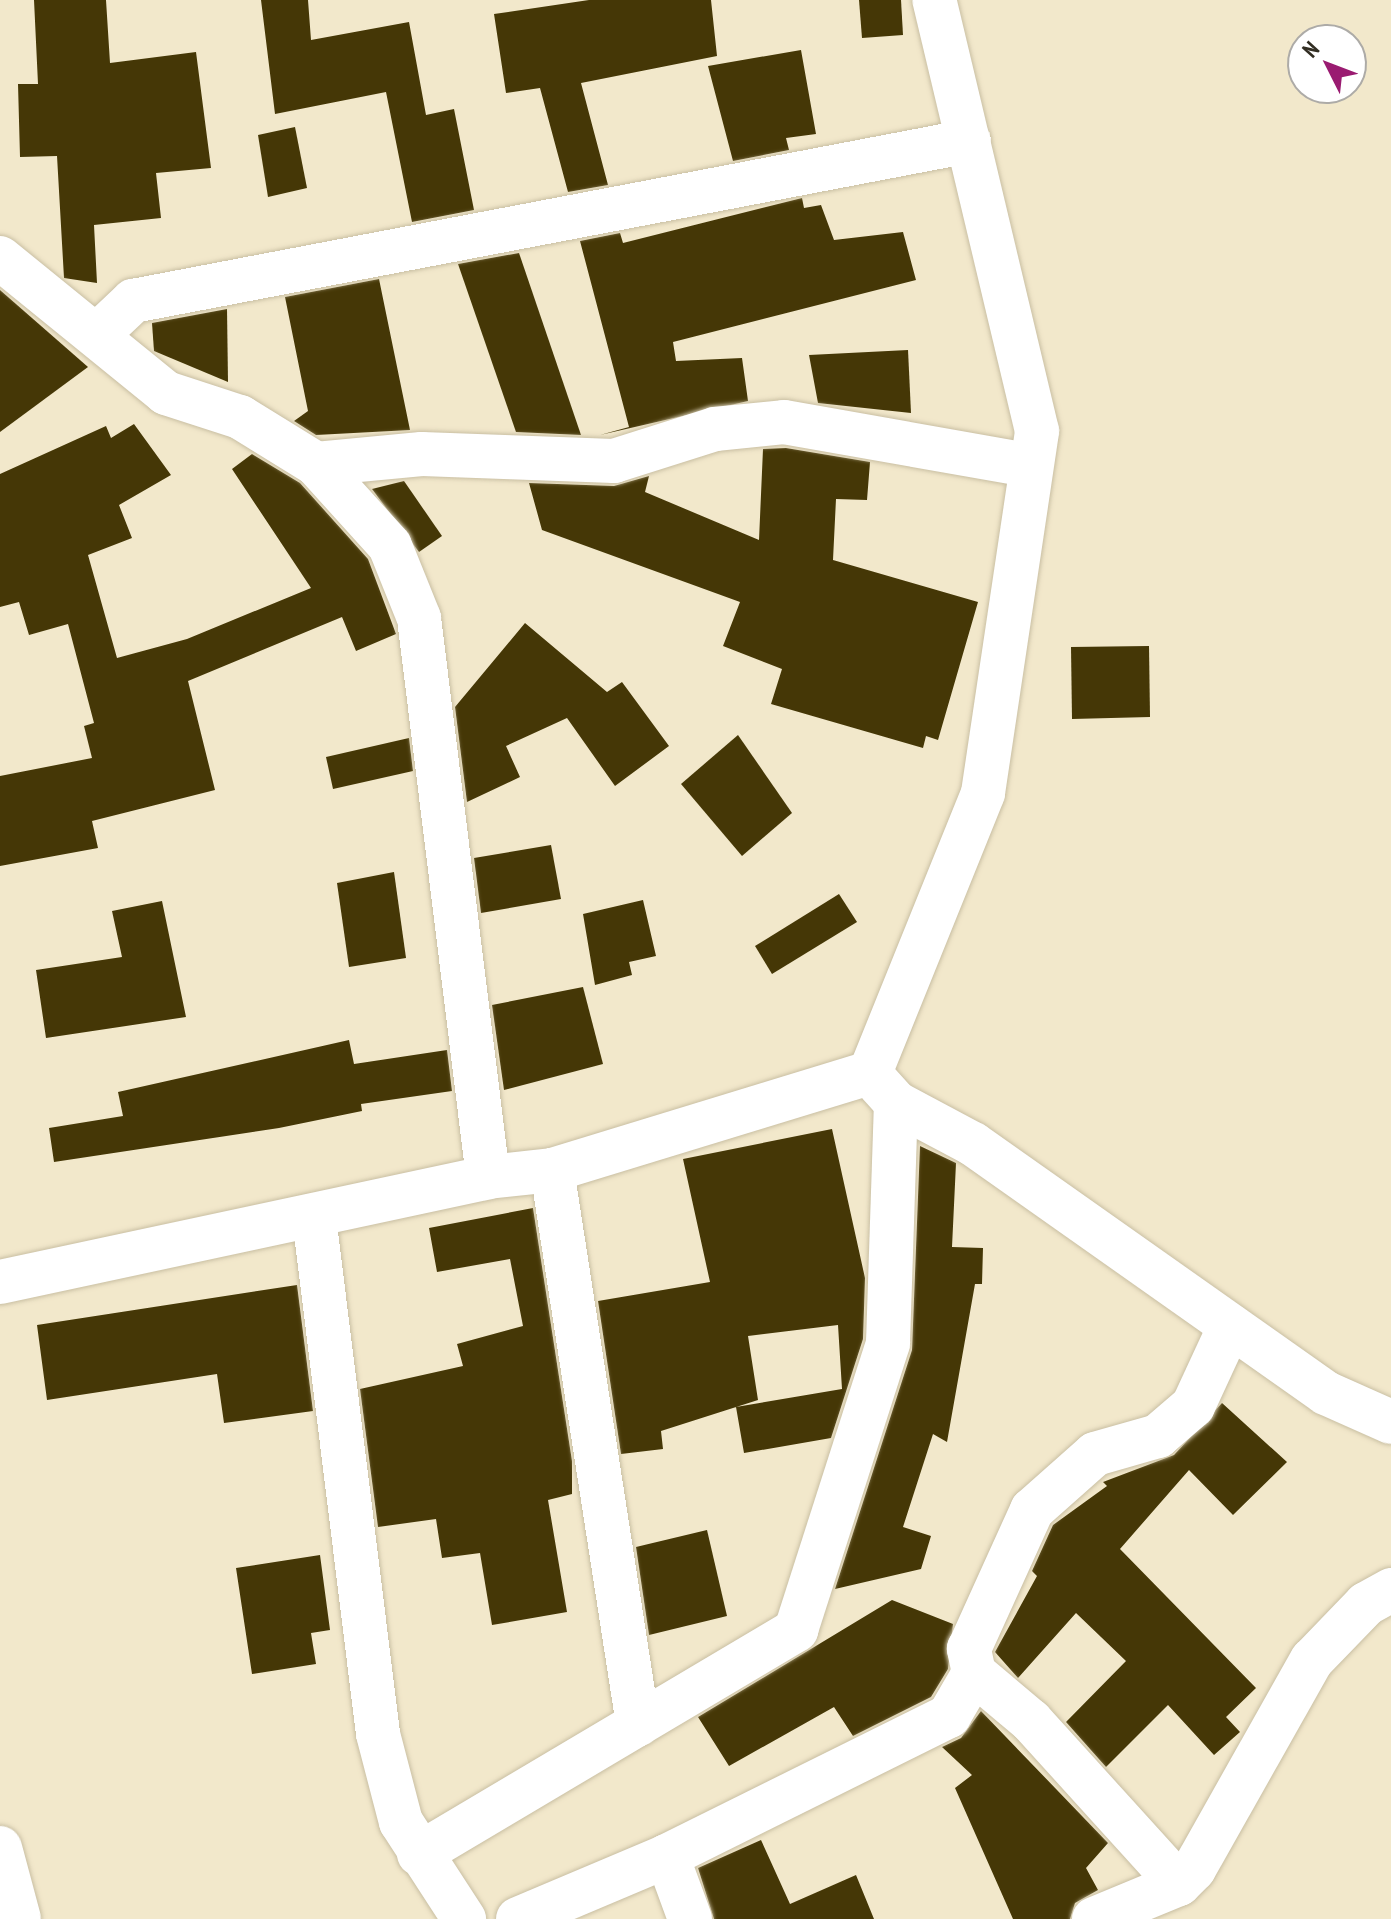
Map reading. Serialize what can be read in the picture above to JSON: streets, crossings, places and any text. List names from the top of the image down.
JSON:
{
  "north": "top left"
}
